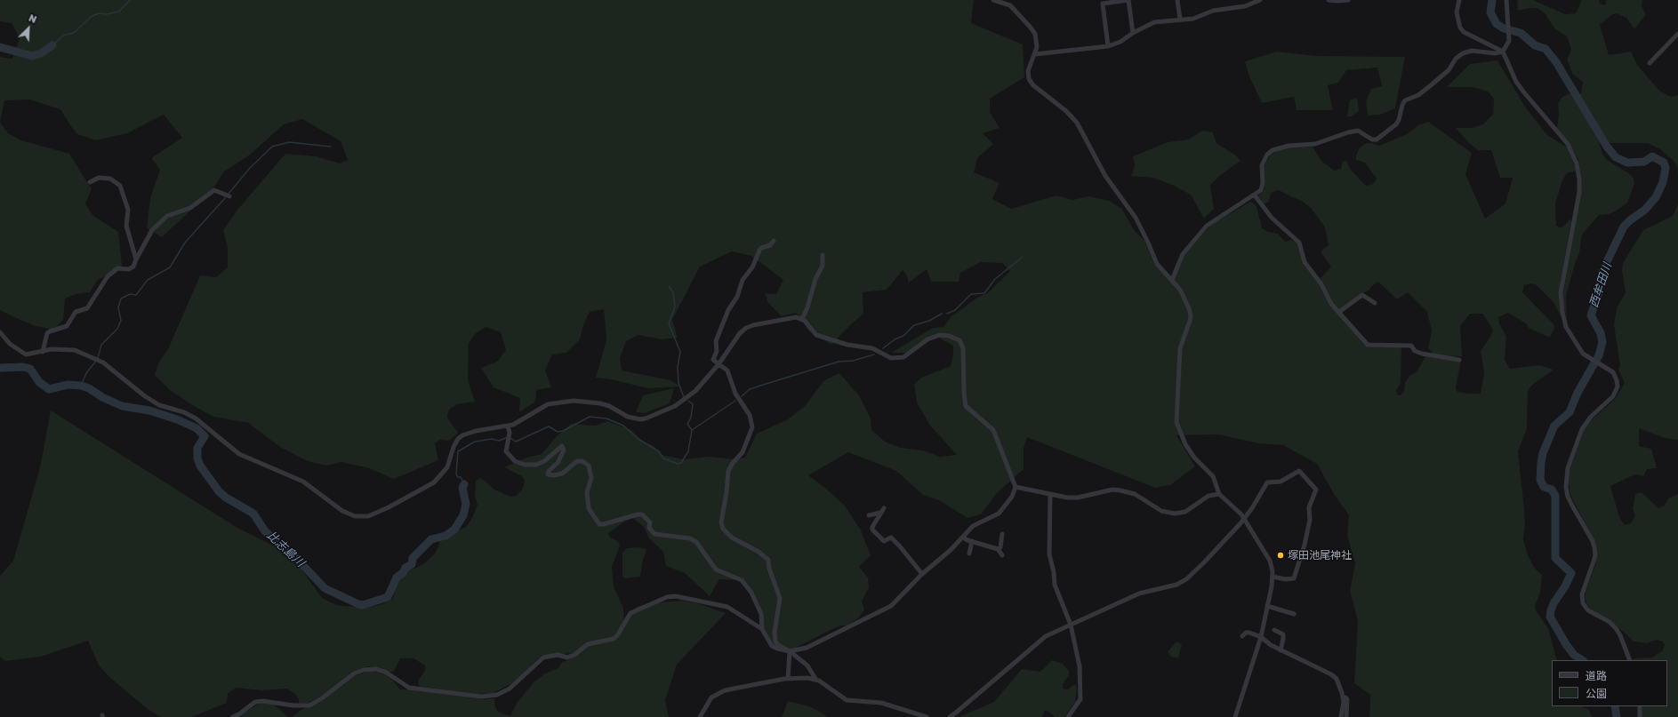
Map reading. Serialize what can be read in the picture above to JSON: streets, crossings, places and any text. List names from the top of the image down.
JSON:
{
  "water": ["西牟田川", "比志島川"],
  "places": ["塚田池尾神社"],
  "legend": ["道路", "公園"],
  "north": "top right"
}
